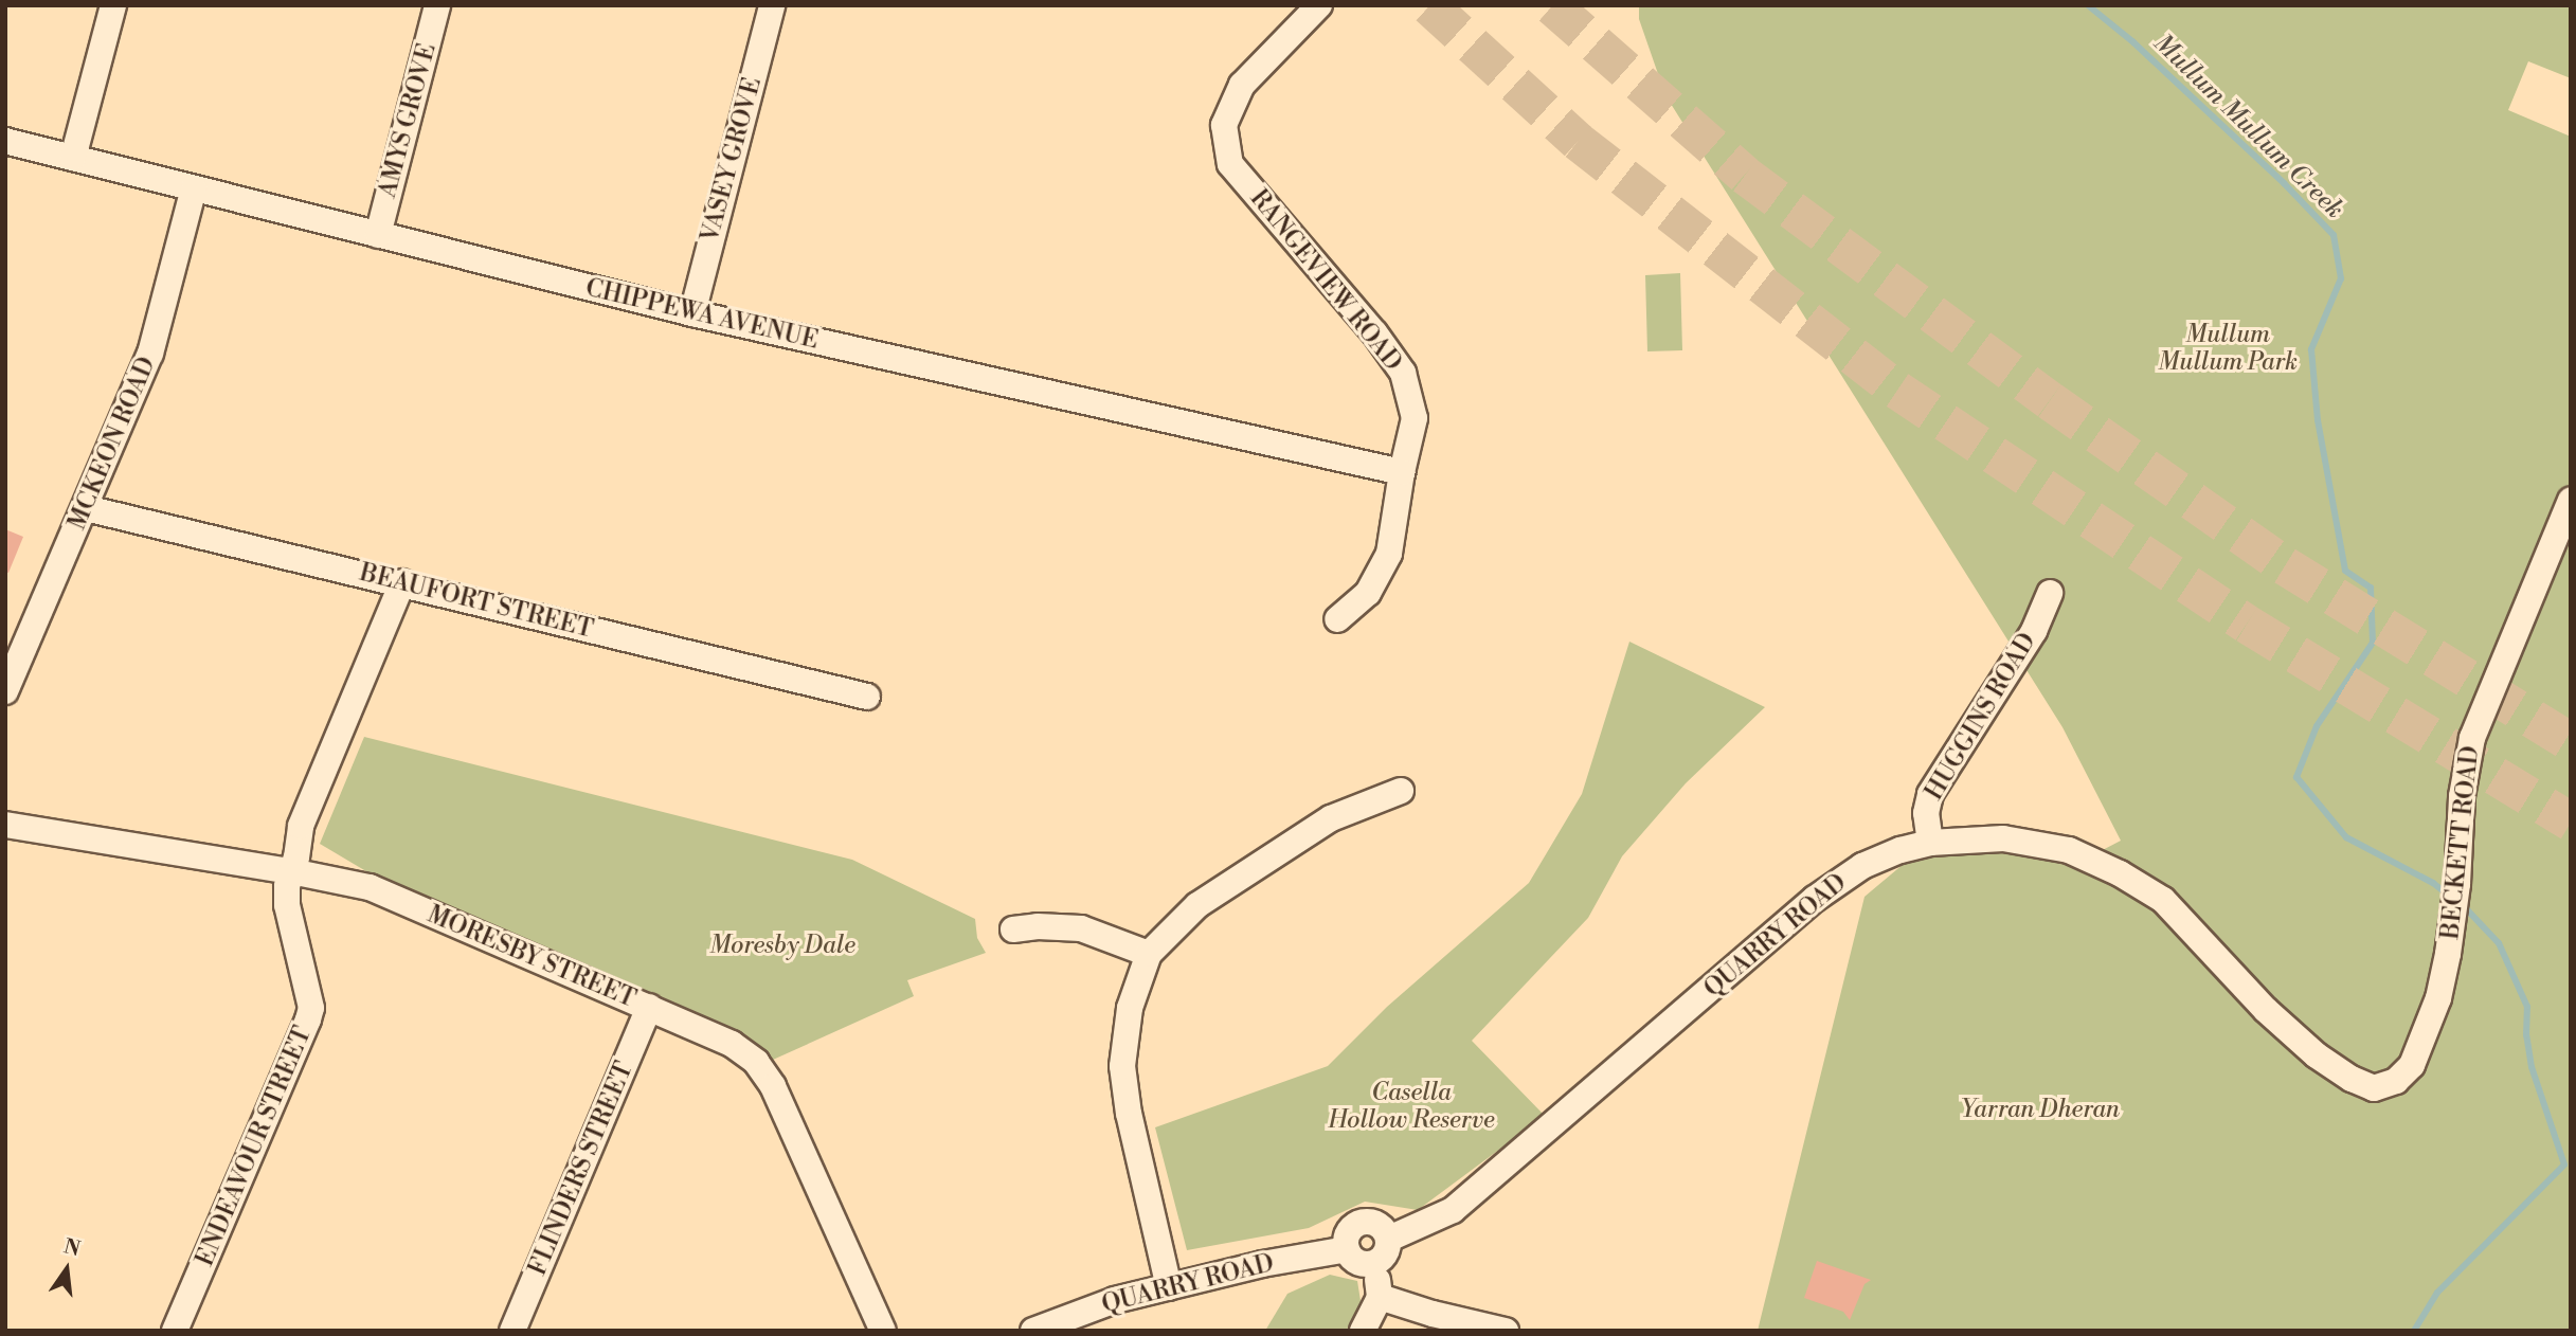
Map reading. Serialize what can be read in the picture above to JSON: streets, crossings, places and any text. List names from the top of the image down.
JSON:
{
  "streets": {
    "street": [
      "AMYS GROVE",
      "VASEY GROVE",
      "RANGEVIEW ROAD",
      "CHIPPEWA AVENUE",
      "MCKEON ROAD",
      "BEAUFORT STREET",
      "HUGGINS ROAD",
      "BECKETT ROAD",
      "QUARRY ROAD",
      "MORESBY STREET",
      "ENDEAVOUR STREET",
      "FLINDERS STREET"
    ]
  },
  "crossings": [
    ["AMYS GROVE", "CHIPPEWA AVENUE"],
    ["VASEY GROVE", "CHIPPEWA AVENUE"],
    ["RANGEVIEW ROAD", "CHIPPEWA AVENUE"],
    ["CHIPPEWA AVENUE", "MCKEON ROAD"],
    ["MCKEON ROAD", "BEAUFORT STREET"],
    ["BEAUFORT STREET", "ENDEAVOUR STREET"],
    ["HUGGINS ROAD", "QUARRY ROAD"],
    ["BECKETT ROAD", "QUARRY ROAD"],
    ["MORESBY STREET", "ENDEAVOUR STREET"],
    ["MORESBY STREET", "FLINDERS STREET"]
  ],
  "water": ["Mullum Mullum Creek"],
  "parks": [
    "Mullum Mullum Park",
    "Moresby Dale",
    "Casella Hollow Reserve",
    "Yarran Dheran"
  ],
  "north": "top"
}
